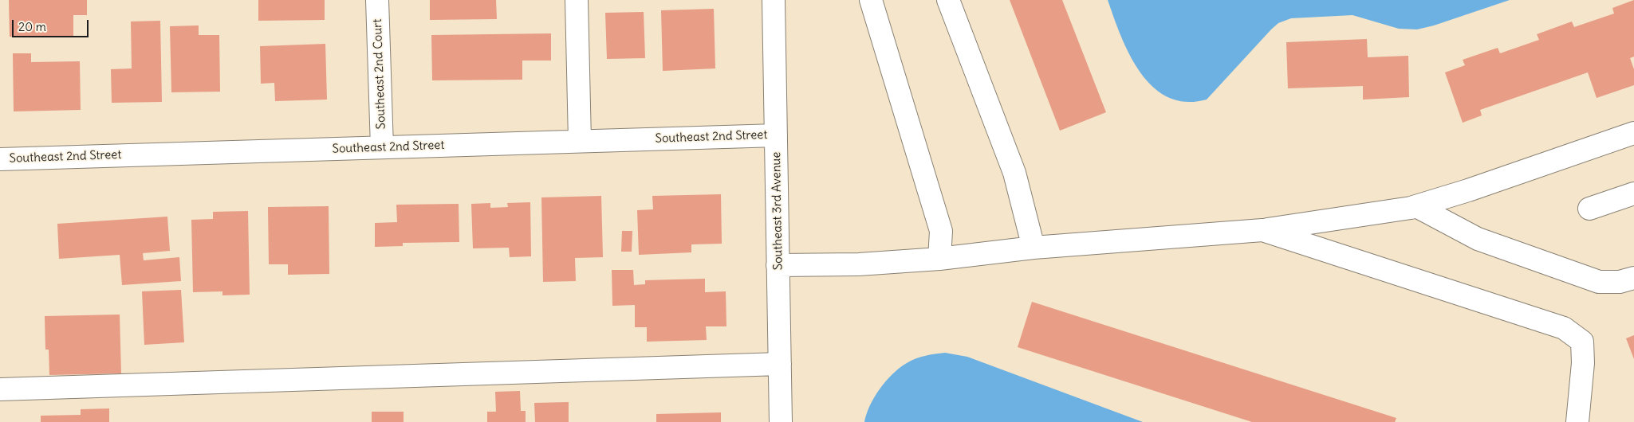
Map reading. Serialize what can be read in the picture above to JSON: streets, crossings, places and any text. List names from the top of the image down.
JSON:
{
  "streets": {
    "street": ["Southeast 2nd Court", "Southeast 2nd Street", "Southeast 3rd Avenue"]
  },
  "crossings": [
    ["Southeast 2nd Court", "Southeast 2nd Street"],
    ["Southeast 2nd Street", "Southeast 3rd Avenue"]
  ],
  "scale_bar": "20 m"
}
